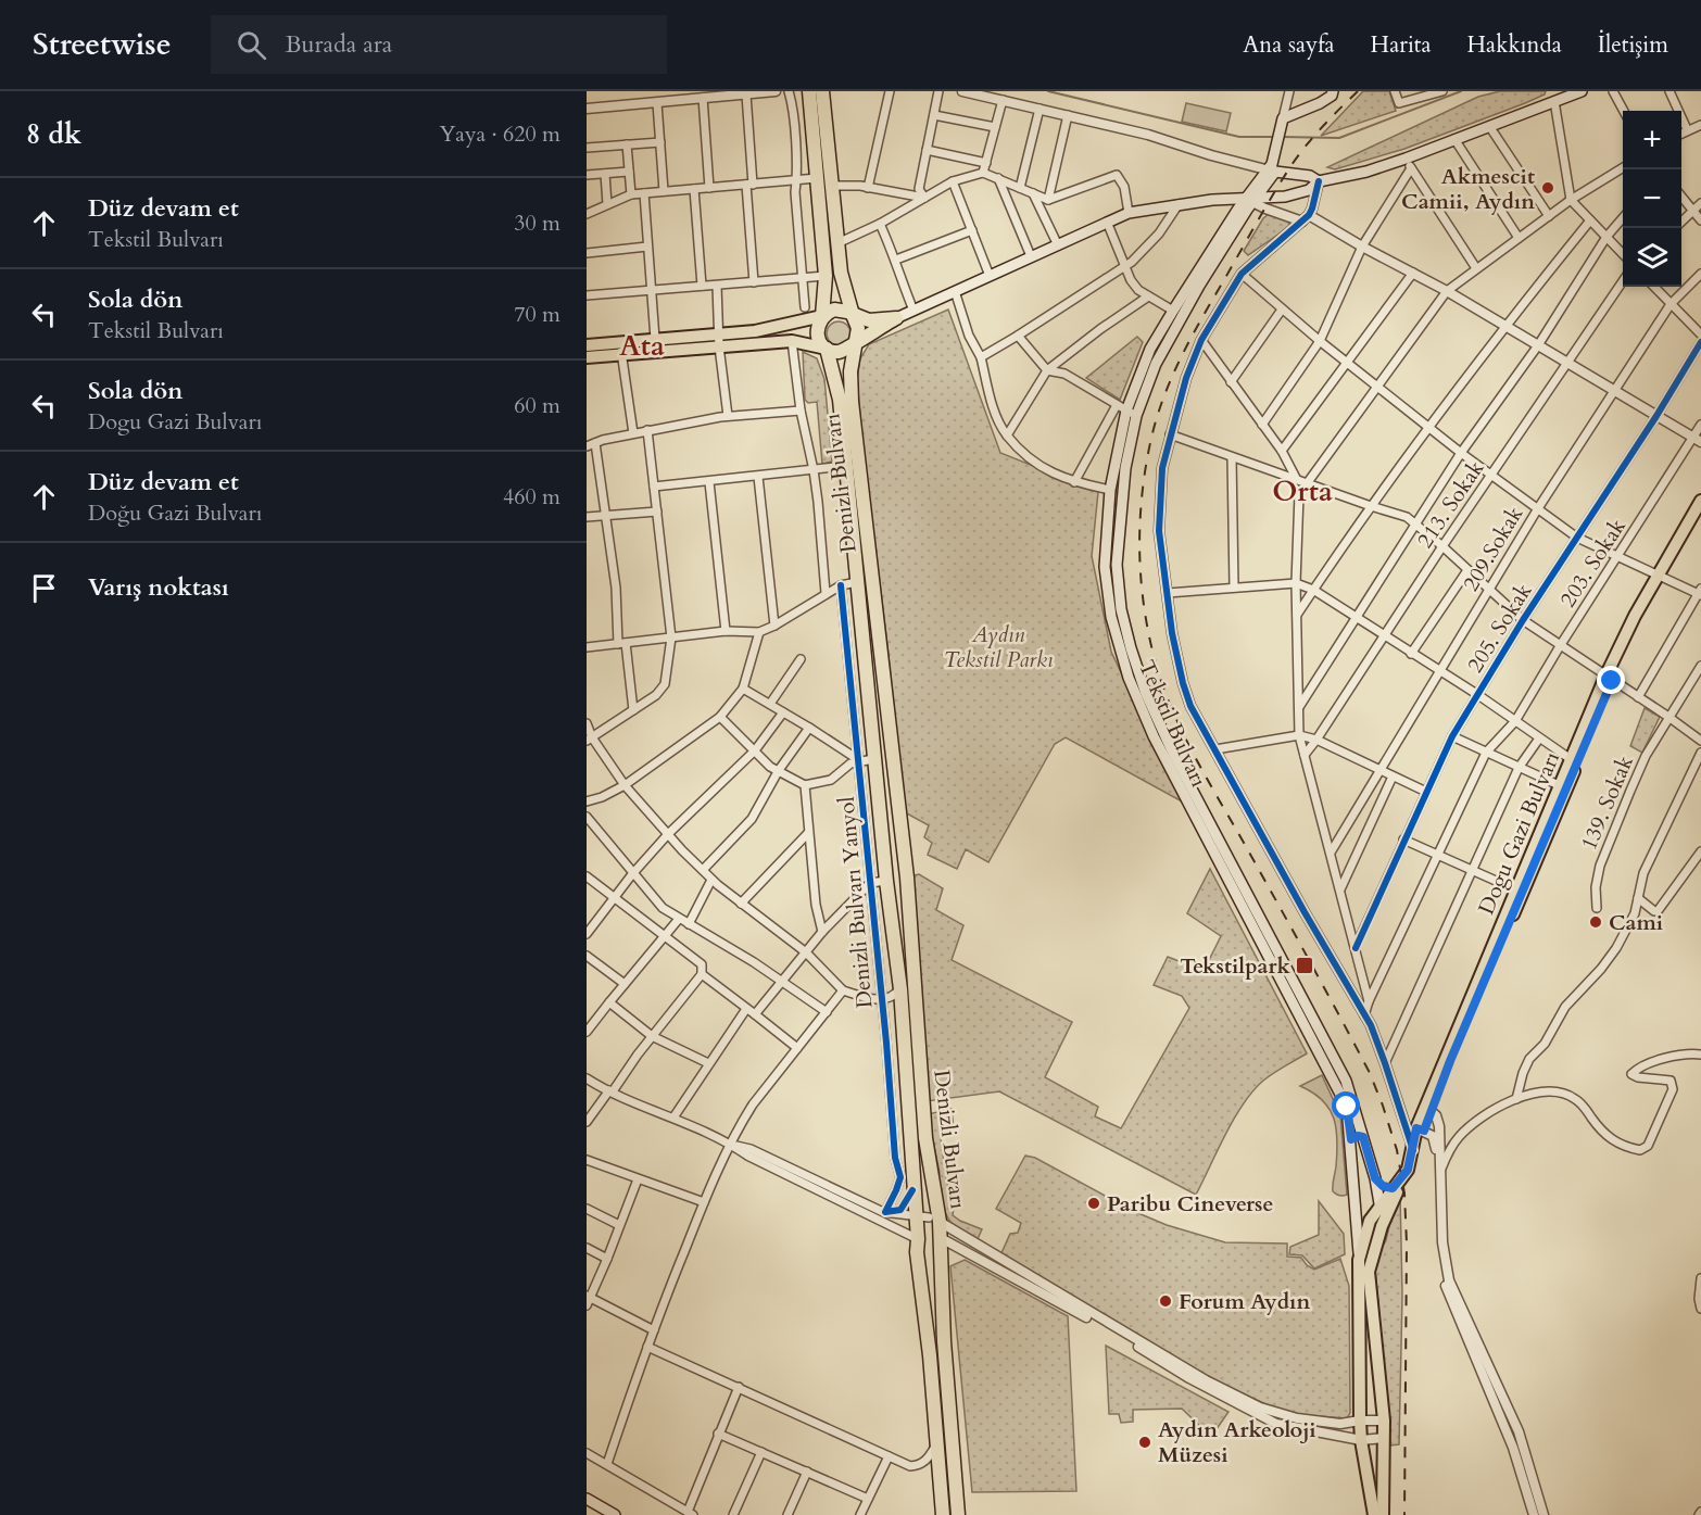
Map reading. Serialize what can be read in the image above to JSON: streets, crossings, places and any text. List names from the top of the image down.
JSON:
{
  "streets": {
    "highway": ["Denizli Bulvarı"],
    "main road": ["Tekstil Bulvarı", "Dogu Gazi Bulvarı"],
    "street": [
      "213. Sokak",
      "209.Sokak",
      "203. Sokak",
      "205. Sokak",
      "139. Sokak",
      "Denizli Bulvarı Yanyol"
    ]
  },
  "crossings": [
    ["Tekstil Bulvarı", "Dogu Gazi Bulvarı"]
  ],
  "districts": ["Ata", "Orta"],
  "parks": ["Aydın Tekstil Parkı"],
  "places": {
    "other": [
      "Akmescit Camii, Aydın",
      "Cami",
      "Paribu Cineverse",
      "Forum Aydın",
      "Aydın Arkeoloji Müzesi"
    ],
    "transit": ["Tekstilpark"]
  },
  "page": {
    "header": "Streetwise",
    "search": "Burada ara",
    "nav": [
      "Ana sayfa",
      "Harita",
      "Hakkında",
      "İletişim"
    ],
    "heading": ["8 dk", "Yaya · 620 m"],
    "map_buttons": ["+", "−"],
    "list": [
      ["Düz devam et", "Tekstil Bulvarı", "30 m"],
      ["Sola dön", "Tekstil Bulvarı", "70 m"],
      ["Sola dön", "Dogu Gazi Bulvarı", "60 m"],
      ["Düz devam et", "Doğu Gazi Bulvarı", "460 m"],
      "Varış noktası"
    ]
  }
}
